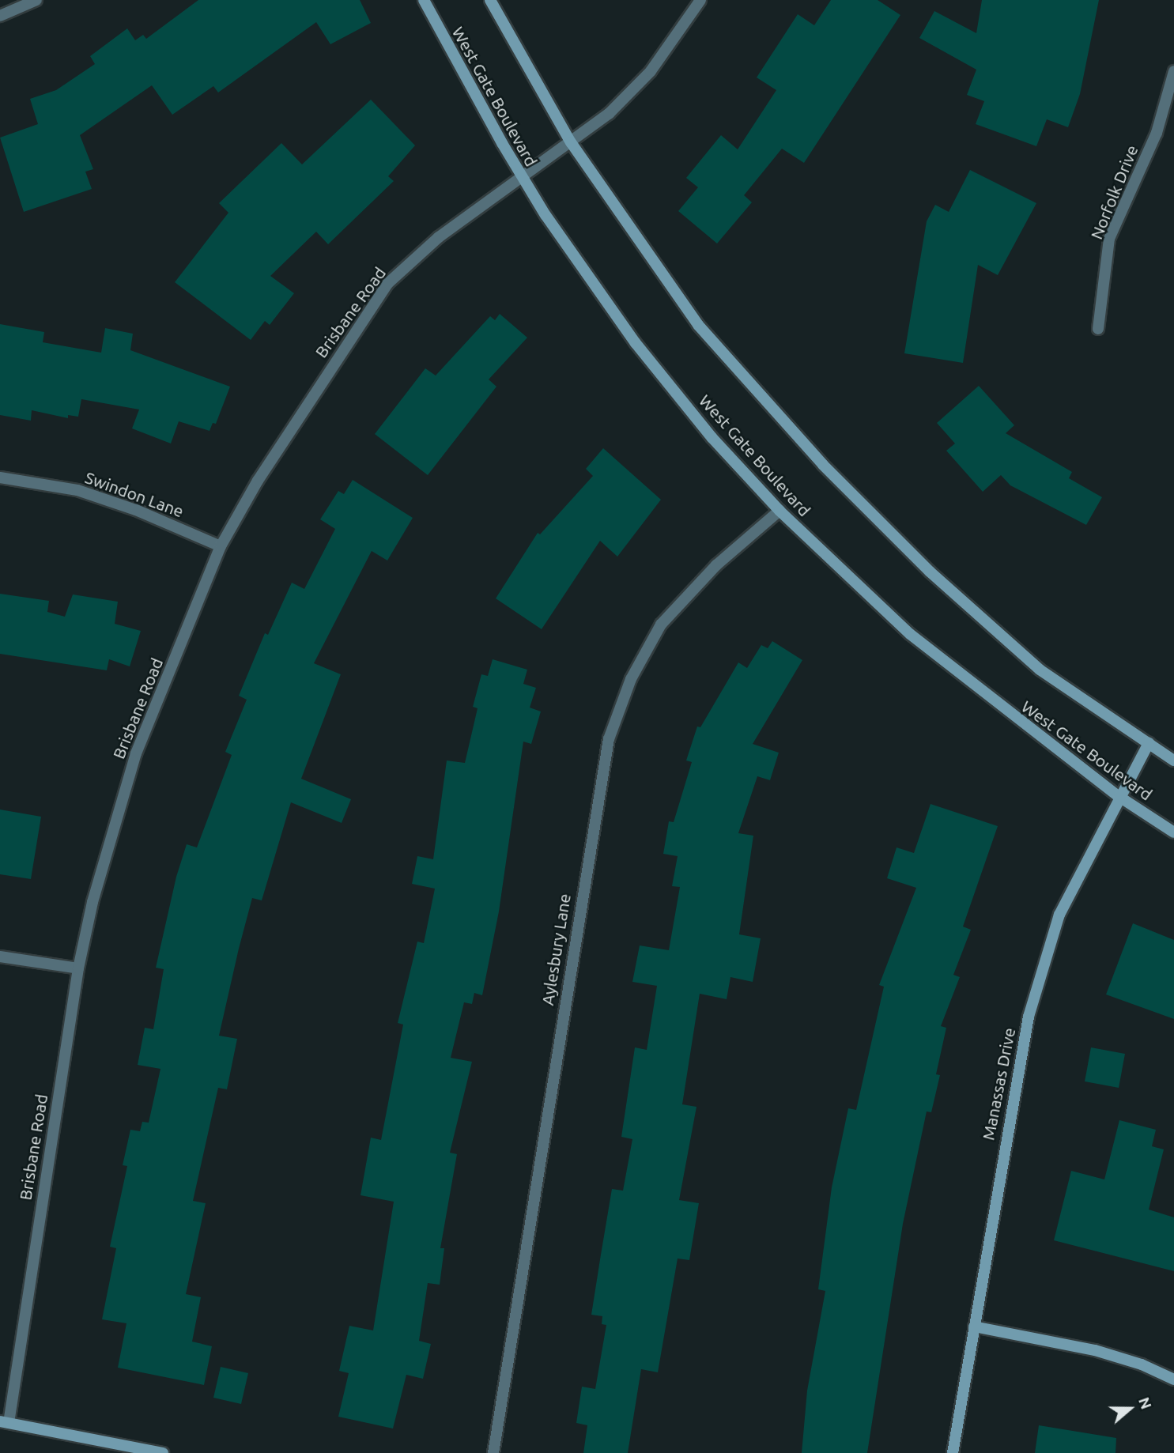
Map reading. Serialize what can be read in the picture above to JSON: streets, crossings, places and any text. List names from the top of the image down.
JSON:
{
  "streets": {
    "main road": ["West Gate Boulevard", "Manassas Drive"],
    "street": [
      "Norfolk Drive",
      "Brisbane Road",
      "Swindon Lane",
      "Aylesbury Lane"
    ]
  },
  "crossings": [
    ["West Gate Boulevard", "Brisbane Road"],
    ["West Gate Boulevard", "Aylesbury Lane"],
    ["West Gate Boulevard", "Manassas Drive"],
    ["Brisbane Road", "Swindon Lane"]
  ],
  "north": "right"
}
